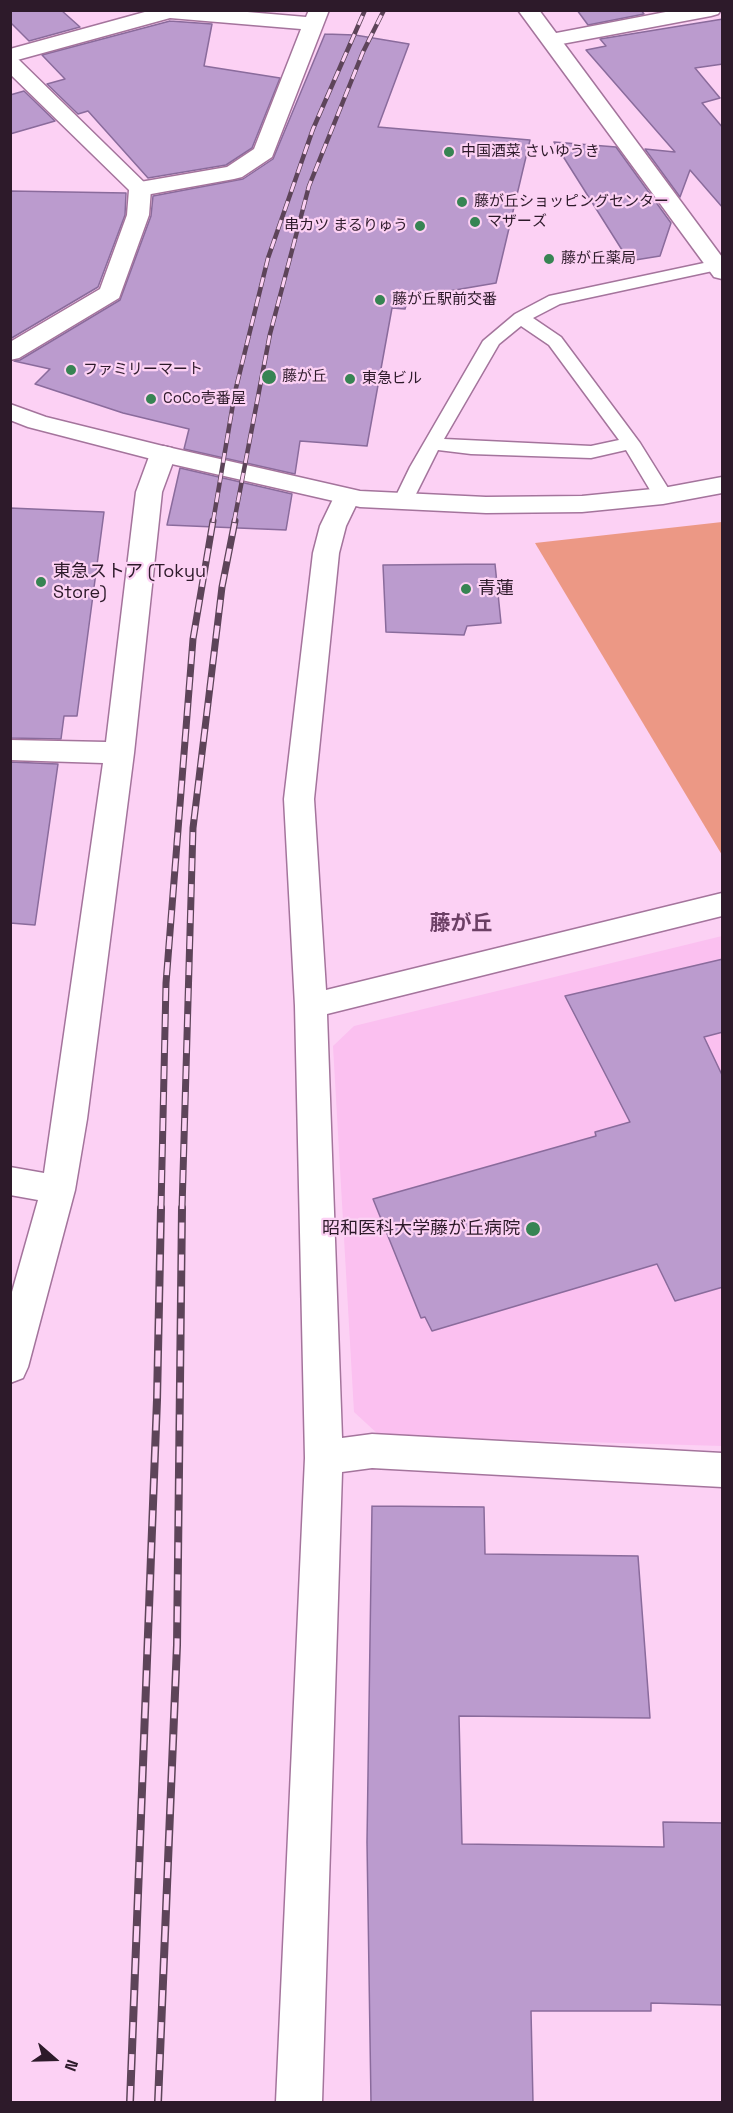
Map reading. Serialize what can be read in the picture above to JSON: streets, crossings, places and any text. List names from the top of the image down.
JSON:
{
  "districts": ["藤が丘"],
  "places": [
    "中国酒菜 さいゆうき",
    "藤が丘ショッピングセンター",
    "マザーズ",
    "串カツ まるりゅう",
    "藤が丘薬局",
    "藤が丘駅前交番",
    "ファミリーマート",
    "藤が丘",
    "東急ビル",
    "CoCo壱番屋",
    "東急ストア (Tokyu Store)",
    "青蓮",
    "昭和医科大学藤が丘病院"
  ],
  "north": "right"
}
